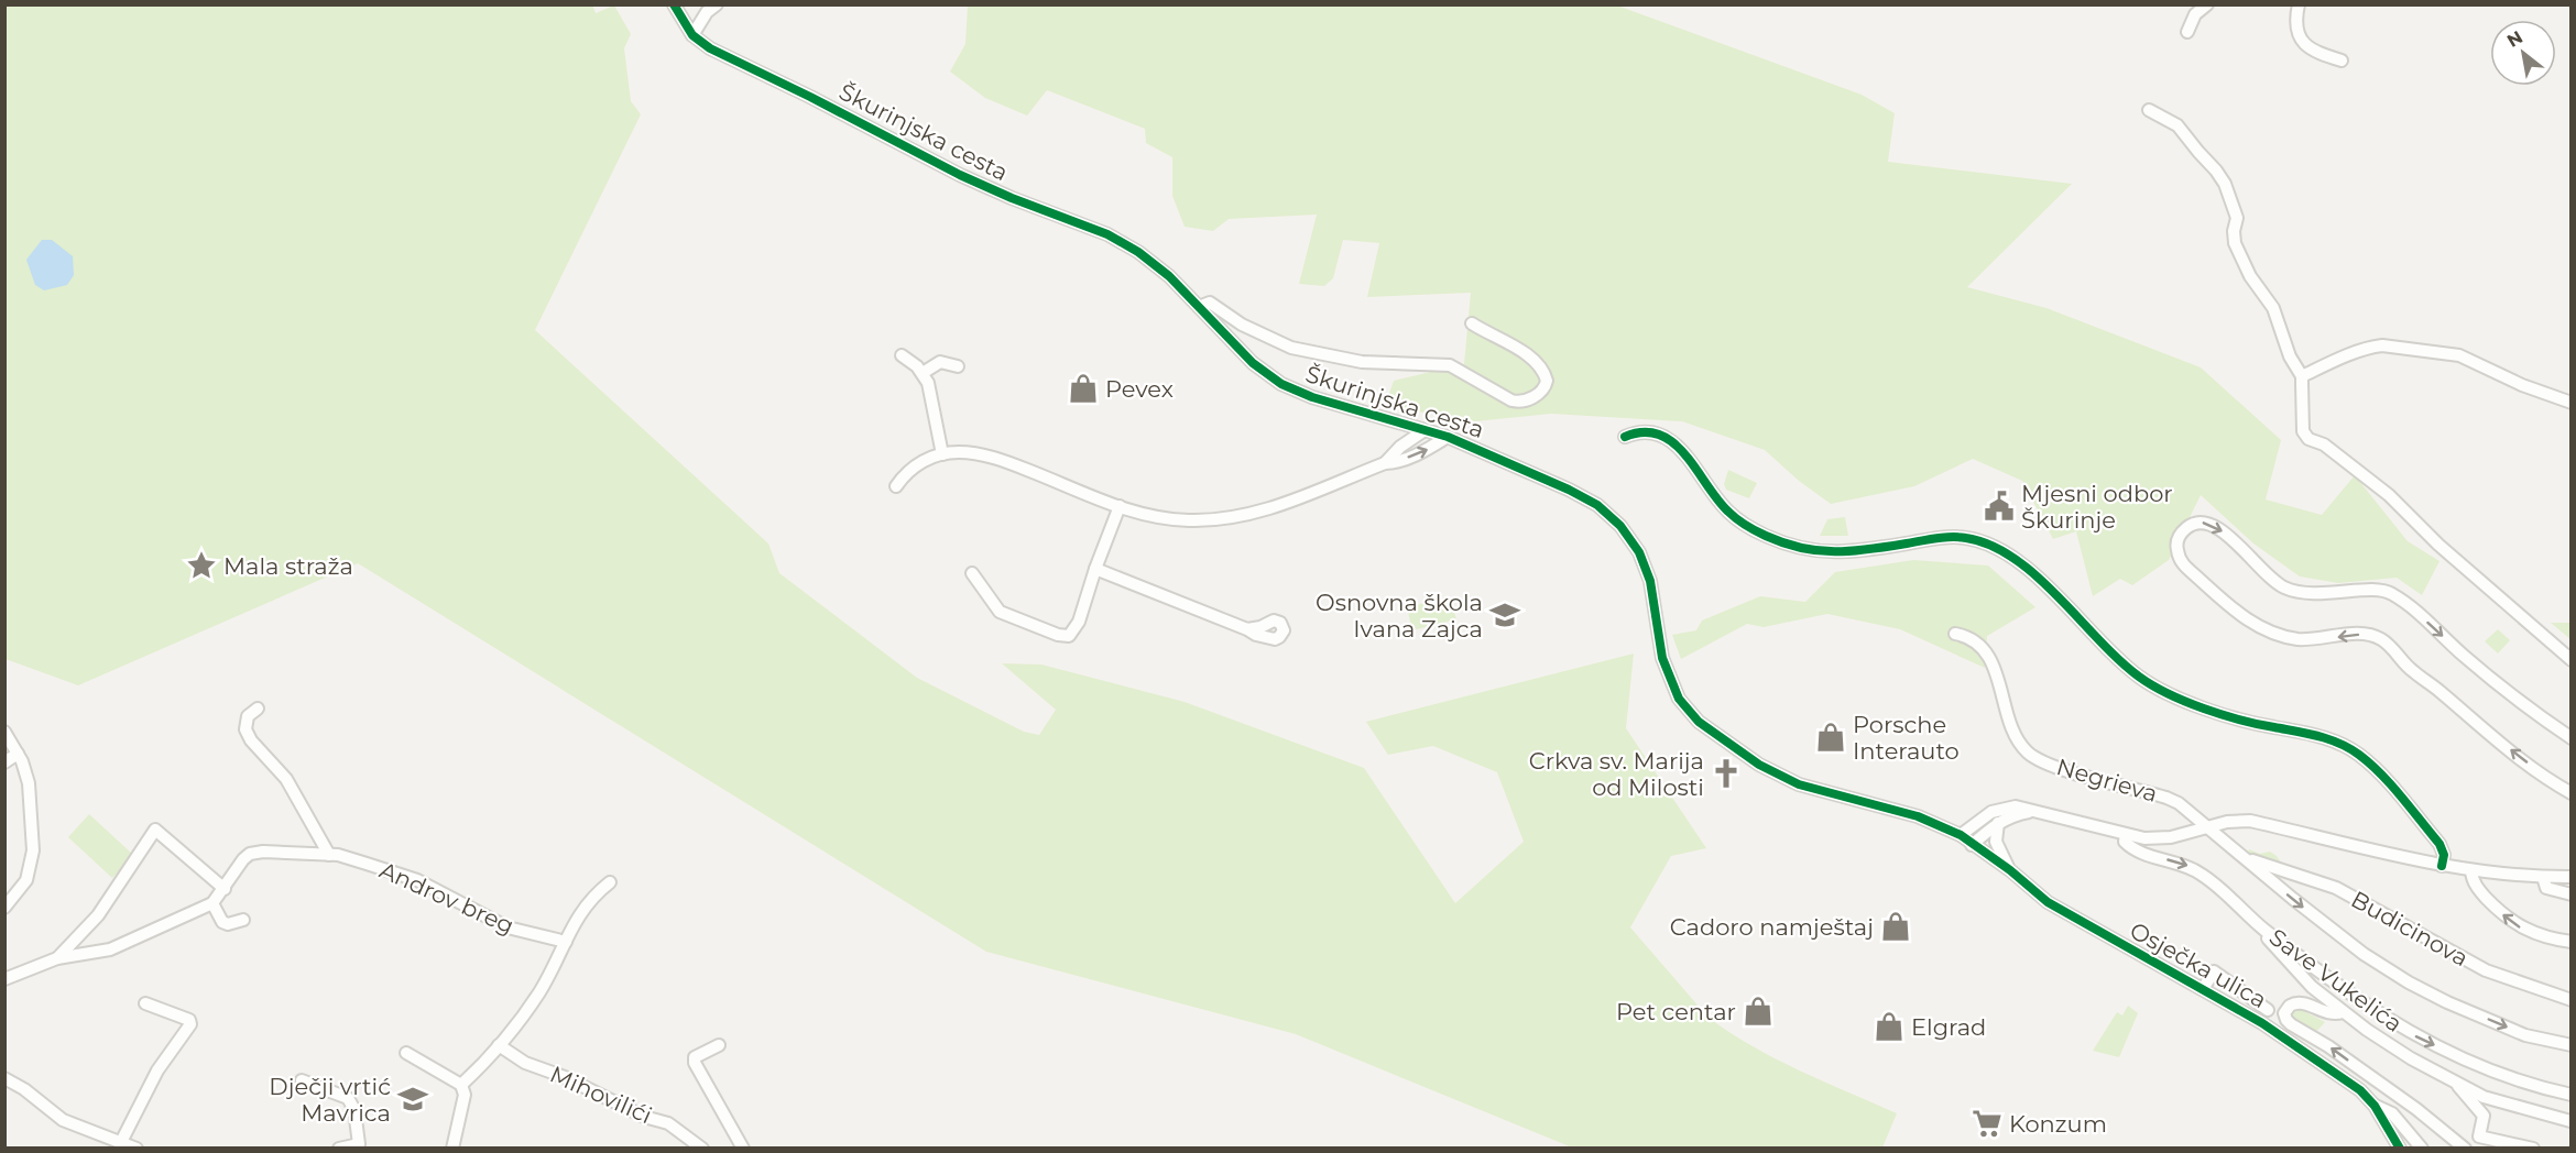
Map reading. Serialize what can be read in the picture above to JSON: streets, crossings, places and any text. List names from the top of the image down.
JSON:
{
  "streets": {
    "street": [
      "Škurinjska cesta",
      "Negrieva",
      "Androv breg",
      "Budicinova",
      "Osječka ulica",
      "Save Vukelića",
      "Mihovilići"
    ]
  },
  "crossings": [
    ["Škurinjska cesta", "Osječka ulica"],
    ["Negrieva", "Budicinova"]
  ],
  "places": {
    "shop": [
      "Pevex",
      "Porsche Interauto",
      "Cadoro namještaj",
      "Pet centar",
      "Elgrad"
    ],
    "public building": ["Mjesni odbor Škurinje"],
    "place": ["Mala straža"],
    "school or university": ["Osnovna škola Ivana Zajca", "Dječji vrtić Mavrica"],
    "church": ["Crkva sv. Marija od Milosti"],
    "supermarket": ["Konzum"]
  },
  "north": "top left"
}
